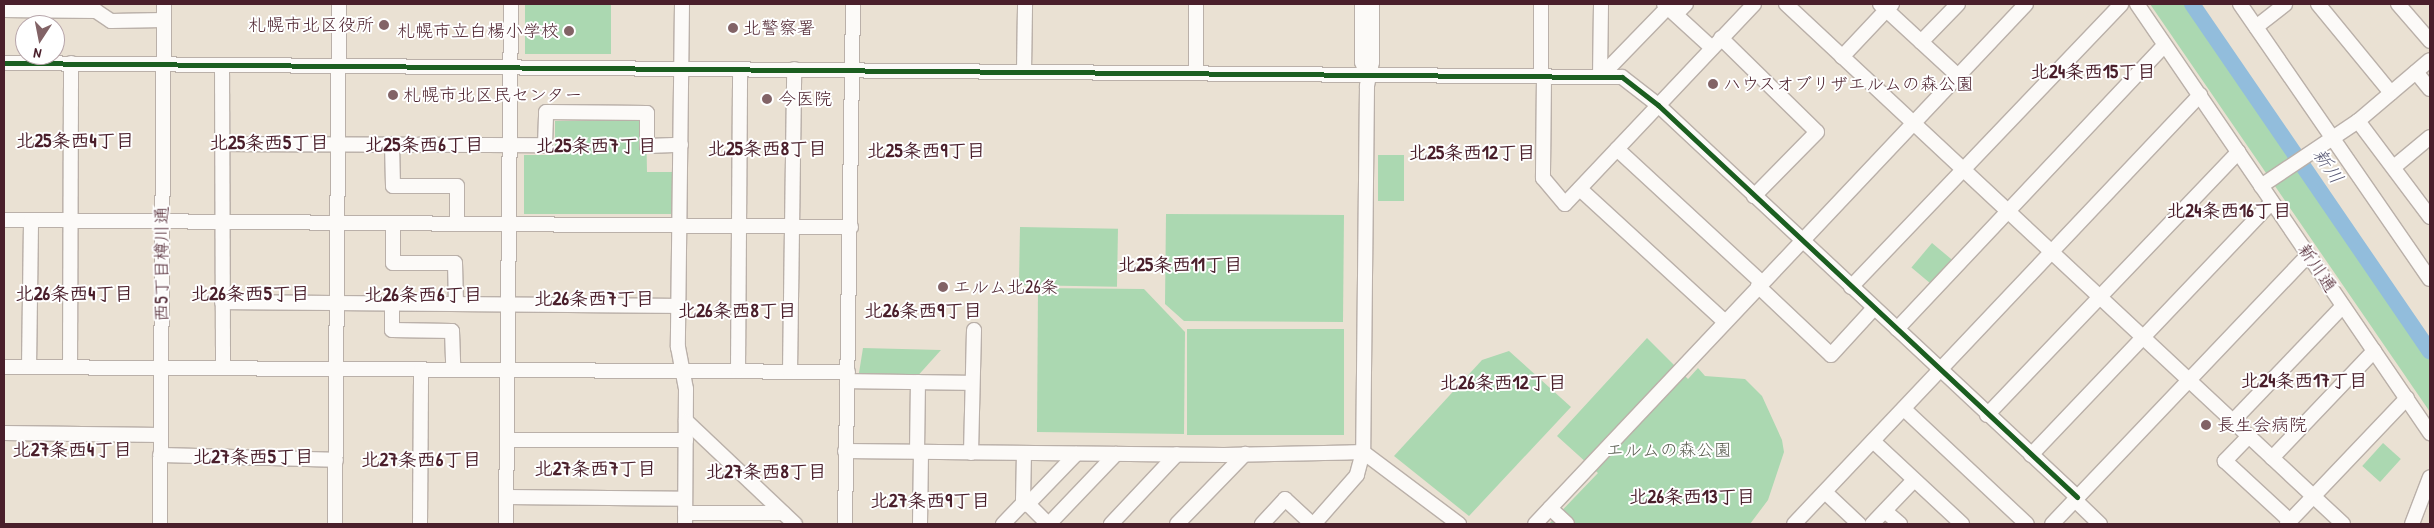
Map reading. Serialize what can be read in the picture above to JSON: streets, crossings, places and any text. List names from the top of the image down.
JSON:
{
  "streets": {
    "street": ["西5丁目樽川通", "新川通"]
  },
  "districts": [
    "北24条西15丁目",
    "北25条西4丁目",
    "北25条西5丁目",
    "北25条西6丁目",
    "北25条西7丁目",
    "北25条西8丁目",
    "北25条西9丁目",
    "北25条西12丁目",
    "北24条西16丁目",
    "北25条西11丁目",
    "北26条西4丁目",
    "北26条西5丁目",
    "北26条西6丁目",
    "北26条西7丁目",
    "北26条西8丁目",
    "北26条西9丁目",
    "北24条西17丁目",
    "北26条西12丁目",
    "北27条西4丁目",
    "北27条西5丁目",
    "北27条西6丁目",
    "北27条西7丁目",
    "北27条西8丁目",
    "北26条西13丁目",
    "北27条西9丁目"
  ],
  "water": ["新川"],
  "parks": ["エルムの森公園"],
  "places": [
    "札幌市北区役所",
    "北警察署",
    "札幌市立白楊小学校",
    "ハウスオブリザエルムの森公園",
    "札幌市北区民センター",
    "今医院",
    "エルム北26条",
    "長生会病院"
  ],
  "north": "bottom"
}
